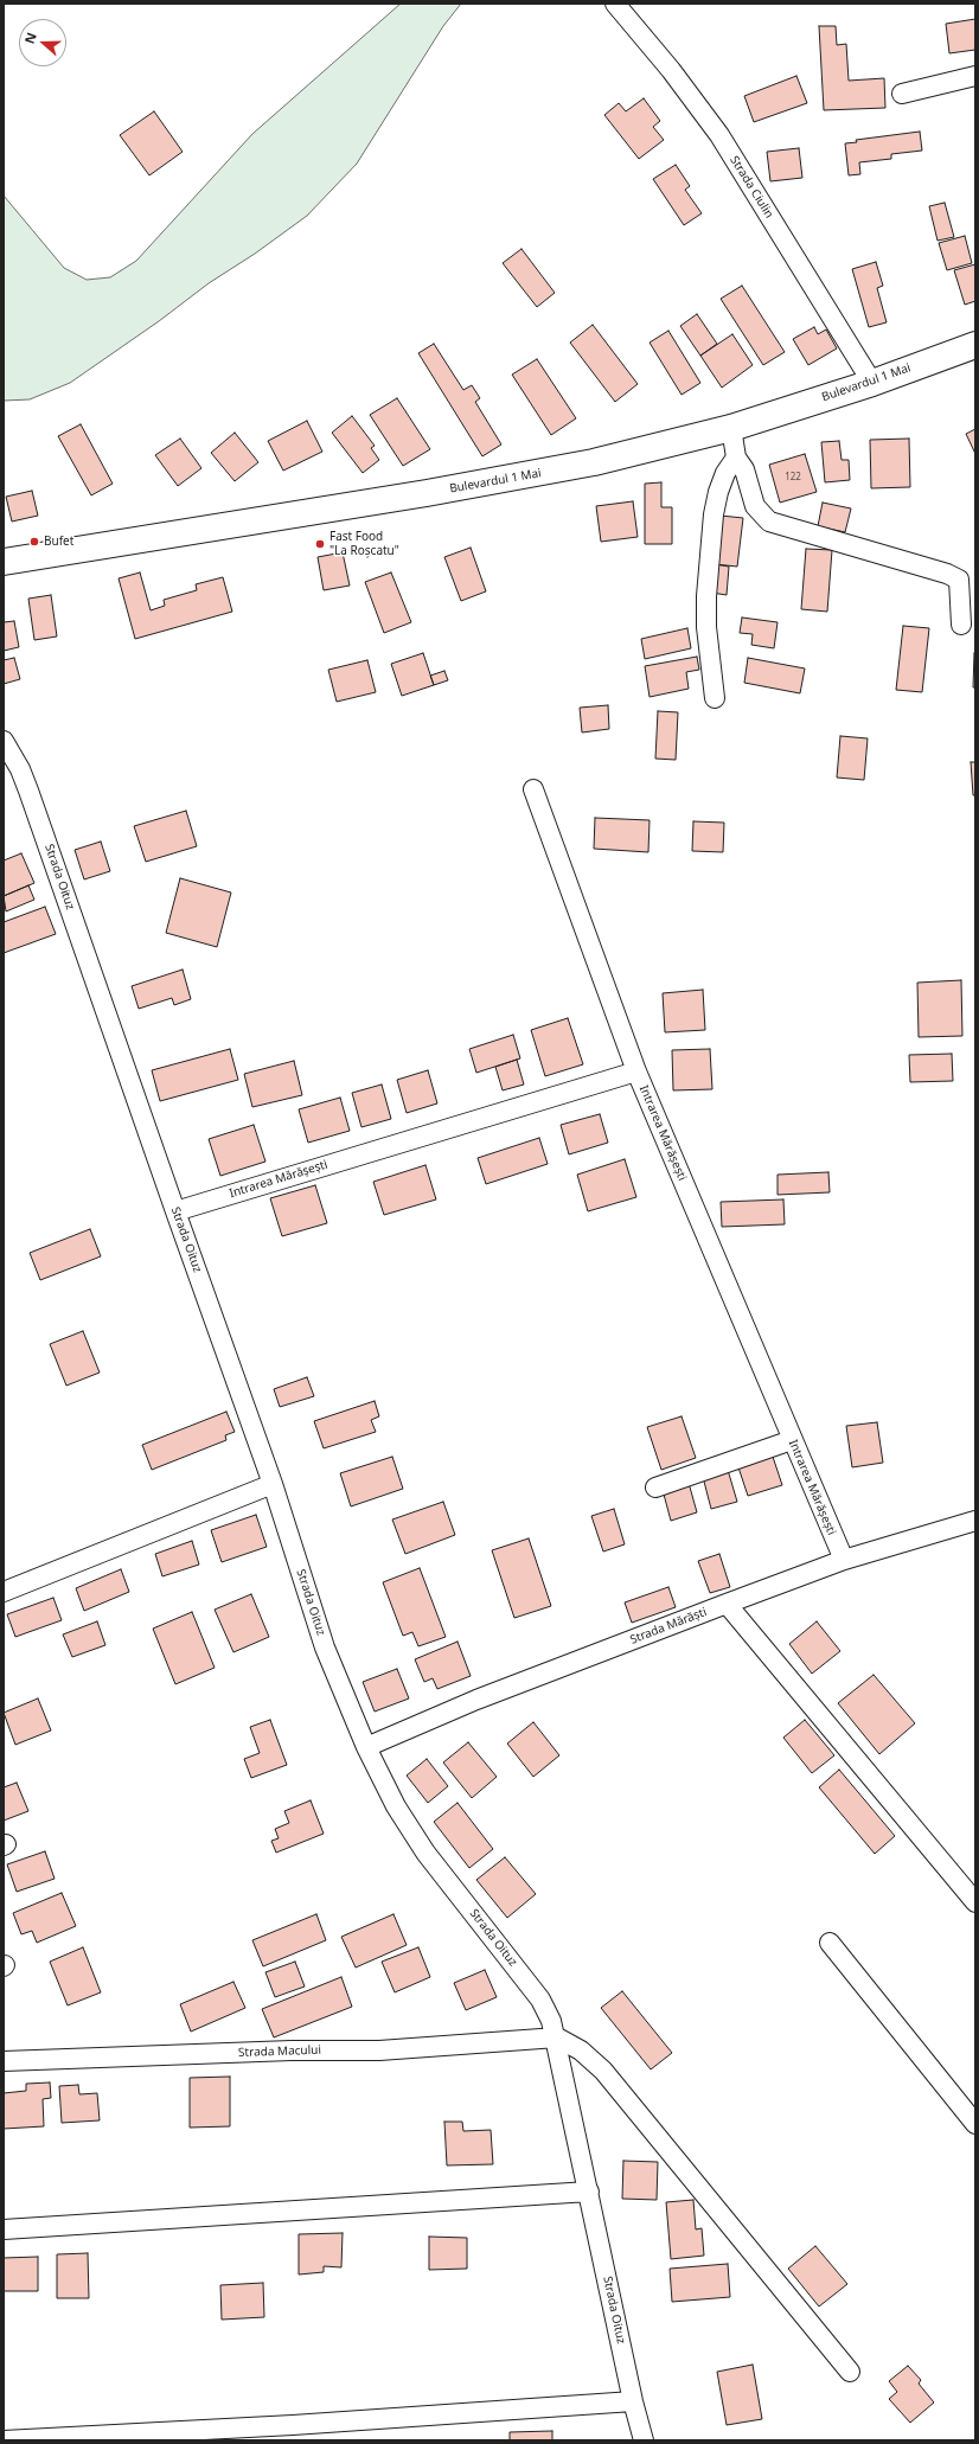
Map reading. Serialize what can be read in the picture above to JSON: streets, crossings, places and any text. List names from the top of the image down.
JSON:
{
  "streets": {
    "main road": ["Bulevardul 1 Mai"],
    "street": [
      "Strada Ciulin",
      "Strada Oituz",
      "Intrarea Mărășești",
      "Strada Mărăști",
      "Strada Macului"
    ]
  },
  "crossings": [
    ["Strada Ciulin", "Bulevardul 1 Mai"],
    ["Strada Oituz", "Intrarea Mărășești"],
    ["Strada Oituz", "Strada Mărăști"],
    ["Strada Oituz", "Strada Macului"],
    ["Intrarea Mărășești", "Strada Mărăști"]
  ],
  "places": ["Bufet", "Fast Food \"La Roșcatu\""],
  "house_numbers": ["122"],
  "north": "left"
}
